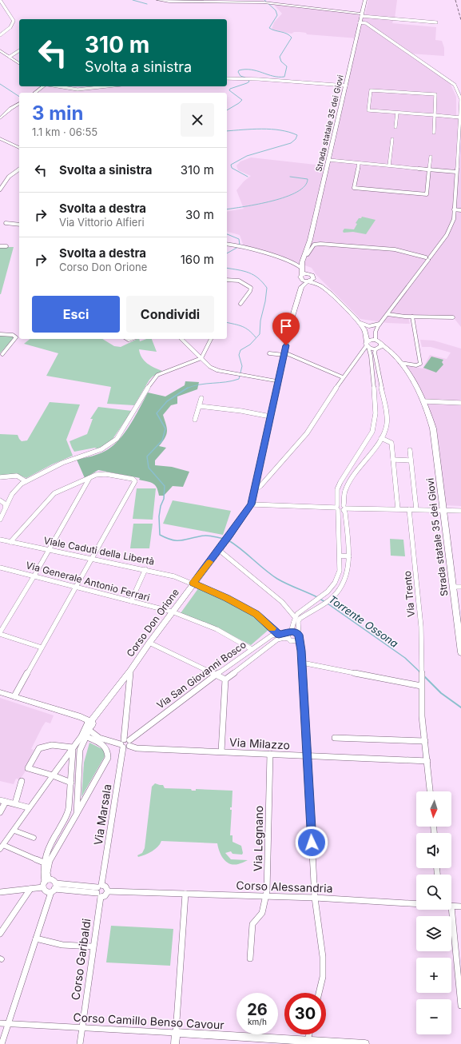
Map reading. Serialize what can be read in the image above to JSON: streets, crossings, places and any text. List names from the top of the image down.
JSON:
{
  "streets": {
    "main road": ["Strada statale 35 dei Giovi"],
    "street": [
      "Viale Caduti della Libertà",
      "Via Generale Antonio Ferrari",
      "Via Trento",
      "Corso Don Orione",
      "Via San Giovanni Bosco",
      "Via Milazzo",
      "Via Marsala",
      "Via Legnano",
      "Corso Alessandria",
      "Corso Garibaldi",
      "Corso Camillo Benso Cavour"
    ]
  },
  "crossings": [
    ["Strada statale 35 dei Giovi", "Corso Don Orione"],
    ["Viale Caduti della Libertà", "Corso Don Orione"],
    ["Viale Caduti della Libertà", "Via San Giovanni Bosco"],
    ["Via Generale Antonio Ferrari", "Corso Don Orione"],
    ["Via Generale Antonio Ferrari", "Via San Giovanni Bosco"],
    ["Via Trento", "Via Milazzo"],
    ["Corso Don Orione", "Via Milazzo"],
    ["Corso Don Orione", "Via Marsala"],
    ["Via San Giovanni Bosco", "Via Milazzo"],
    ["Via San Giovanni Bosco", "Via Marsala"],
    ["Via Milazzo", "Via Marsala"],
    ["Via Milazzo", "Via Legnano"],
    ["Via Marsala", "Corso Garibaldi"],
    ["Via Legnano", "Corso Alessandria"],
    ["Corso Garibaldi", "Corso Camillo Benso Cavour"]
  ],
  "water": ["Torrente Ossona"],
  "north": "bottom",
  "page": {
    "turn": ["310 m", "Svolta a sinistra"],
    "heading": ["3 min", "1.1 km · 06:55"],
    "list": [
      {
        "name": "Svolta a sinistra",
        "value": "310 m"
      },
      {
        "name": "Svolta a destra",
        "note": "Via Vittorio Alfieri",
        "value": "30 m"
      },
      {
        "name": "Svolta a destra",
        "note": "Corso Don Orione",
        "value": "160 m"
      }
    ],
    "buttons": ["Esci", "Condividi"],
    "map_buttons": ["+", "−"],
    "speed": "26 km/h",
    "limit": "30"
  }
}
